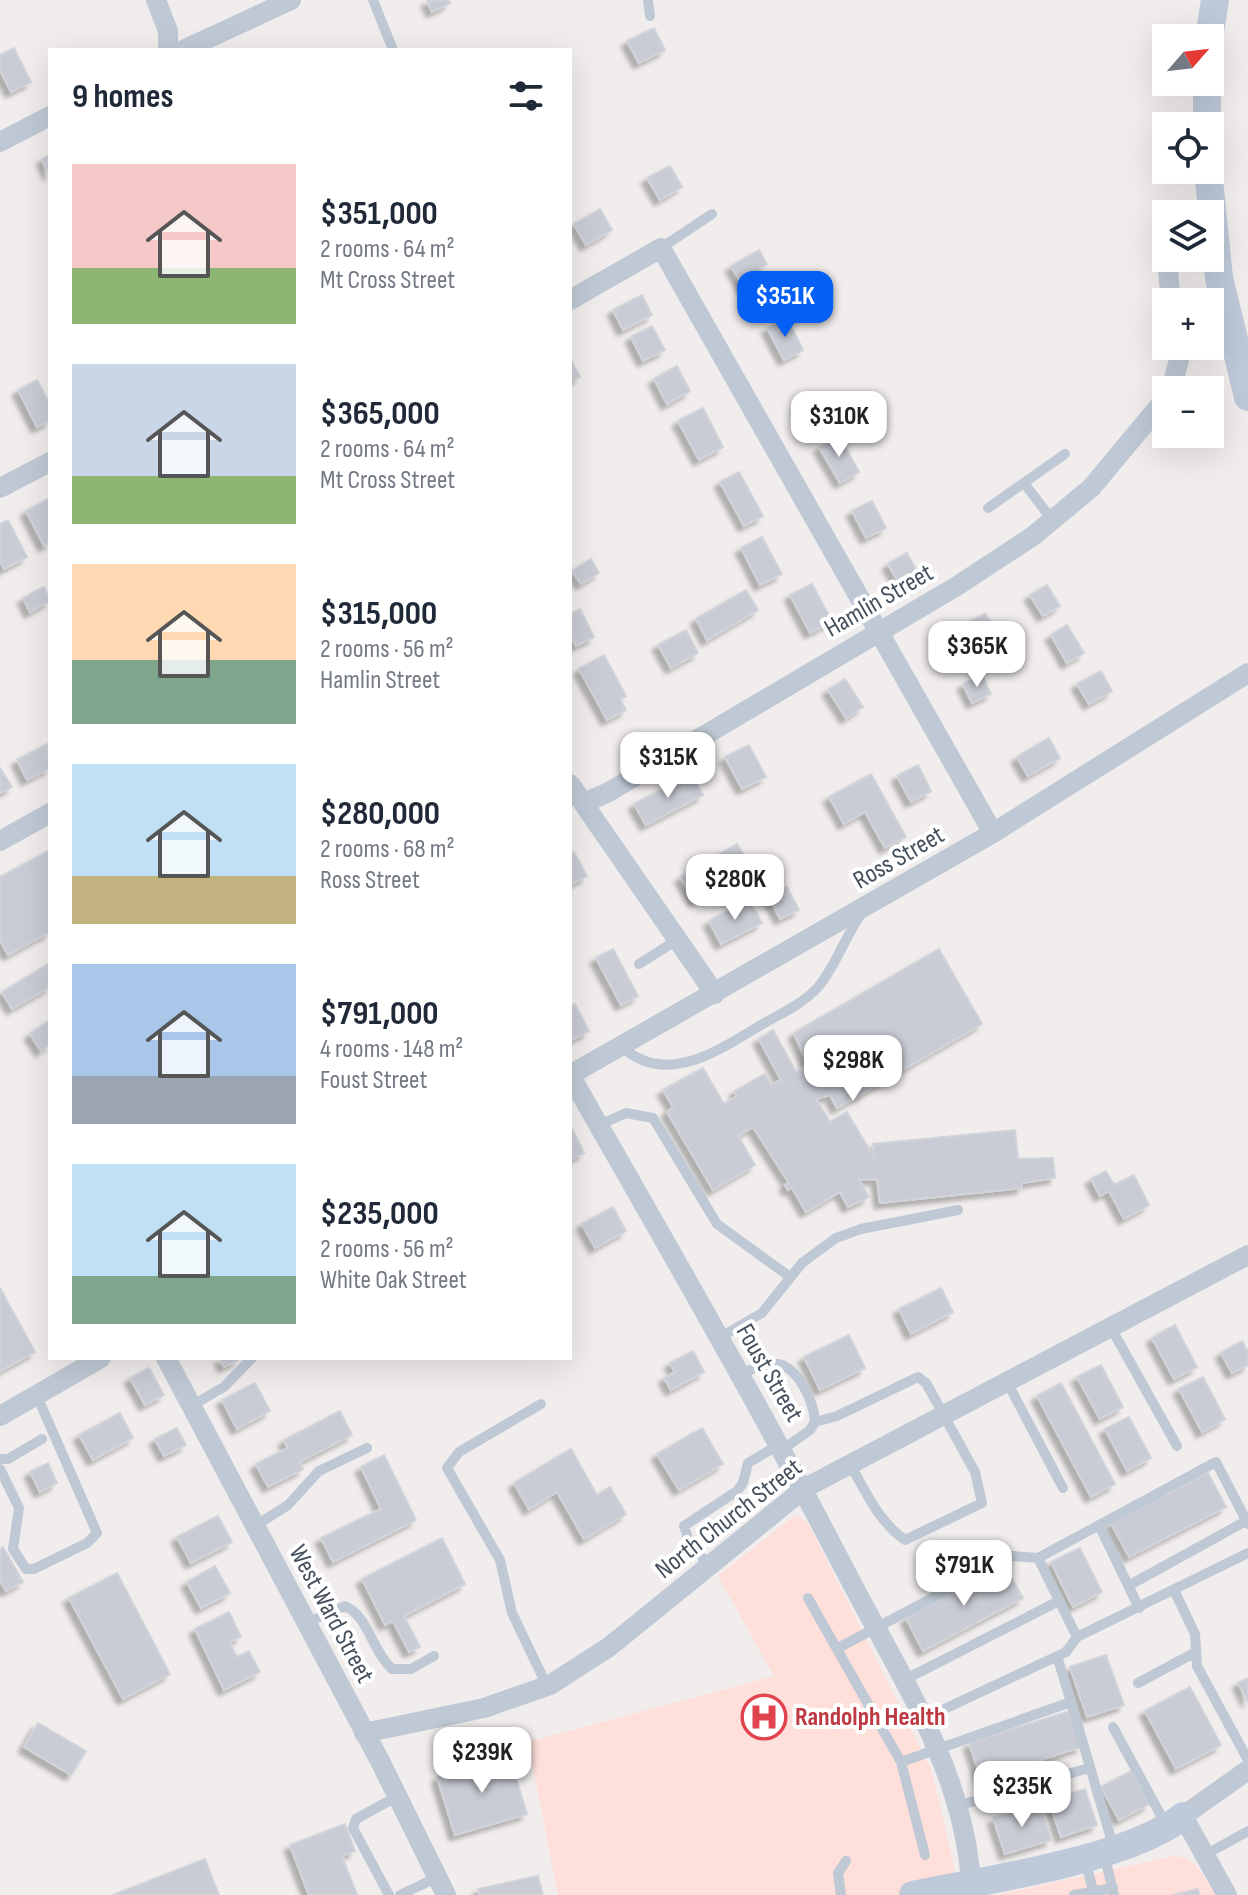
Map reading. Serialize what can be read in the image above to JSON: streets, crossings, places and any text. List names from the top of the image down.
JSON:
{
  "streets": {
    "street": [
      "Hamlin Street",
      "Ross Street",
      "Foust Street",
      "North Church Street",
      "West Ward Street"
    ]
  },
  "crossings": [
    ["Foust Street", "North Church Street"],
    ["North Church Street", "West Ward Street"]
  ],
  "places": {
    "hospital": ["Randolph Health"]
  },
  "north": "top right",
  "page": {
    "map_buttons": ["+", "−"],
    "heading": "9 homes",
    "list": [
      {
        "name": "$351,000",
        "note": "2 rooms · 64 m² · Mt Cross Street"
      },
      {
        "name": "$365,000",
        "note": "2 rooms · 64 m² · Mt Cross Street"
      },
      {
        "name": "$315,000",
        "note": "2 rooms · 56 m² · Hamlin Street"
      },
      {
        "name": "$280,000",
        "note": "2 rooms · 68 m² · Ross Street"
      },
      {
        "name": "$791,000",
        "note": "4 rooms · 148 m² · Foust Street"
      },
      {
        "name": "$235,000",
        "note": "2 rooms · 56 m² · White Oak Street"
      }
    ],
    "price": [
      "$351K",
      "$310K",
      "$365K",
      "$315K",
      "$280K",
      "$298K",
      "$791K",
      "$239K",
      "$235K"
    ]
  }
}
